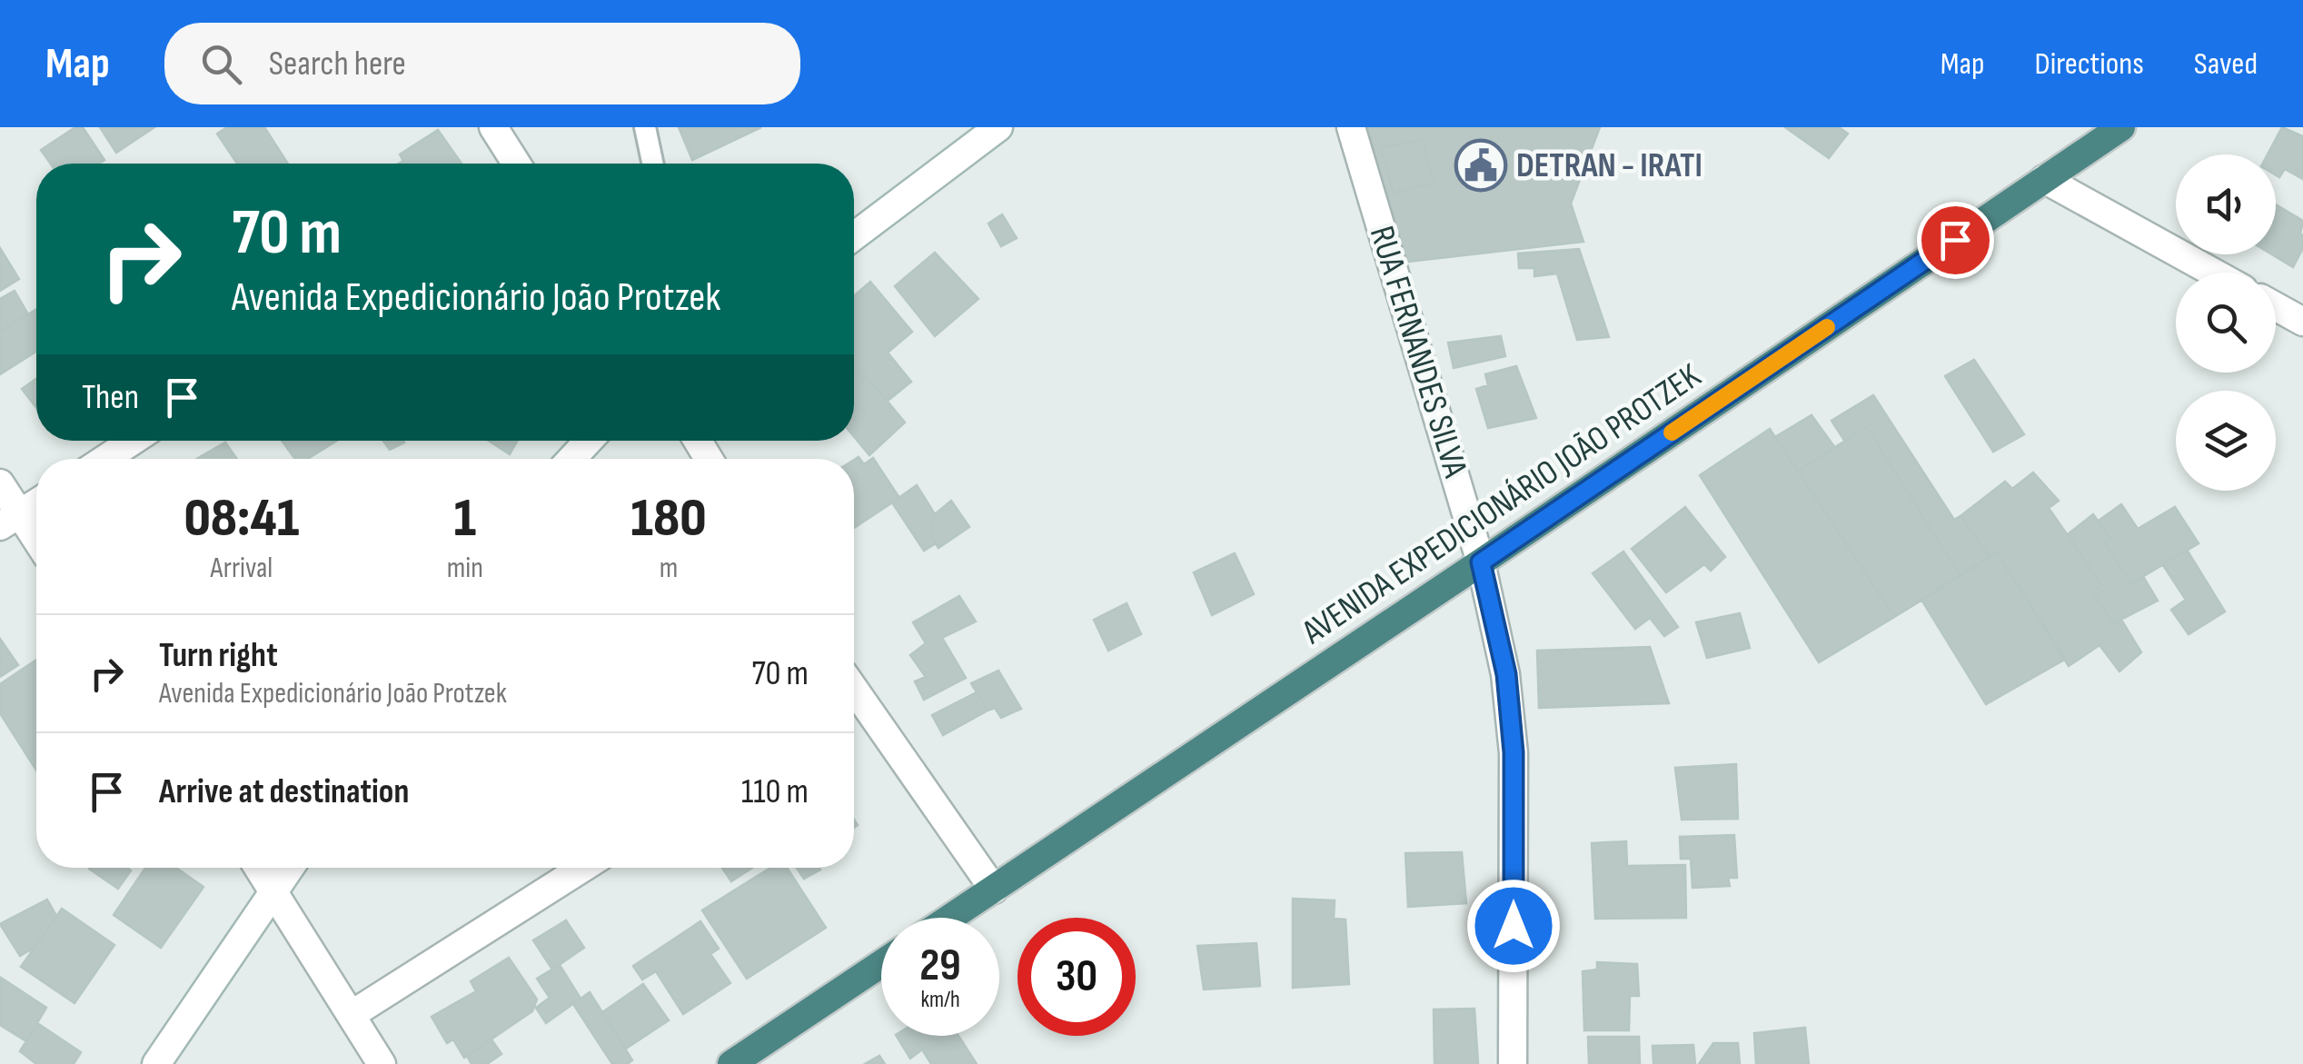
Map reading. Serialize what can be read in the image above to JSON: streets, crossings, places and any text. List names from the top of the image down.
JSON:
{
  "streets": {
    "highway": ["AVENIDA EXPEDICIONÁRIO JOÃO PROTZEK"],
    "street": ["RUA FERNANDES SILVA"]
  },
  "crossings": [
    ["RUA FERNANDES SILVA", "AVENIDA EXPEDICIONÁRIO JOÃO PROTZEK"]
  ],
  "places": {
    "public building": ["DETRAN - IRATI"]
  },
  "page": {
    "header": "Map",
    "search": "Search here",
    "nav": ["Map", "Directions", "Saved"],
    "turn": ["70 m", "Avenida Expedicionário João Protzek"],
    "then": "Then",
    "eta": [
      "08:41",
      "Arrival",
      "1",
      "min",
      "180",
      "m"
    ],
    "list": [
      {
        "name": "Turn right",
        "note": "Avenida Expedicionário João Protzek",
        "value": "70 m"
      },
      {
        "name": "Arrive at destination",
        "value": "110 m"
      }
    ],
    "speed": "29 km/h",
    "limit": "30"
  }
}
